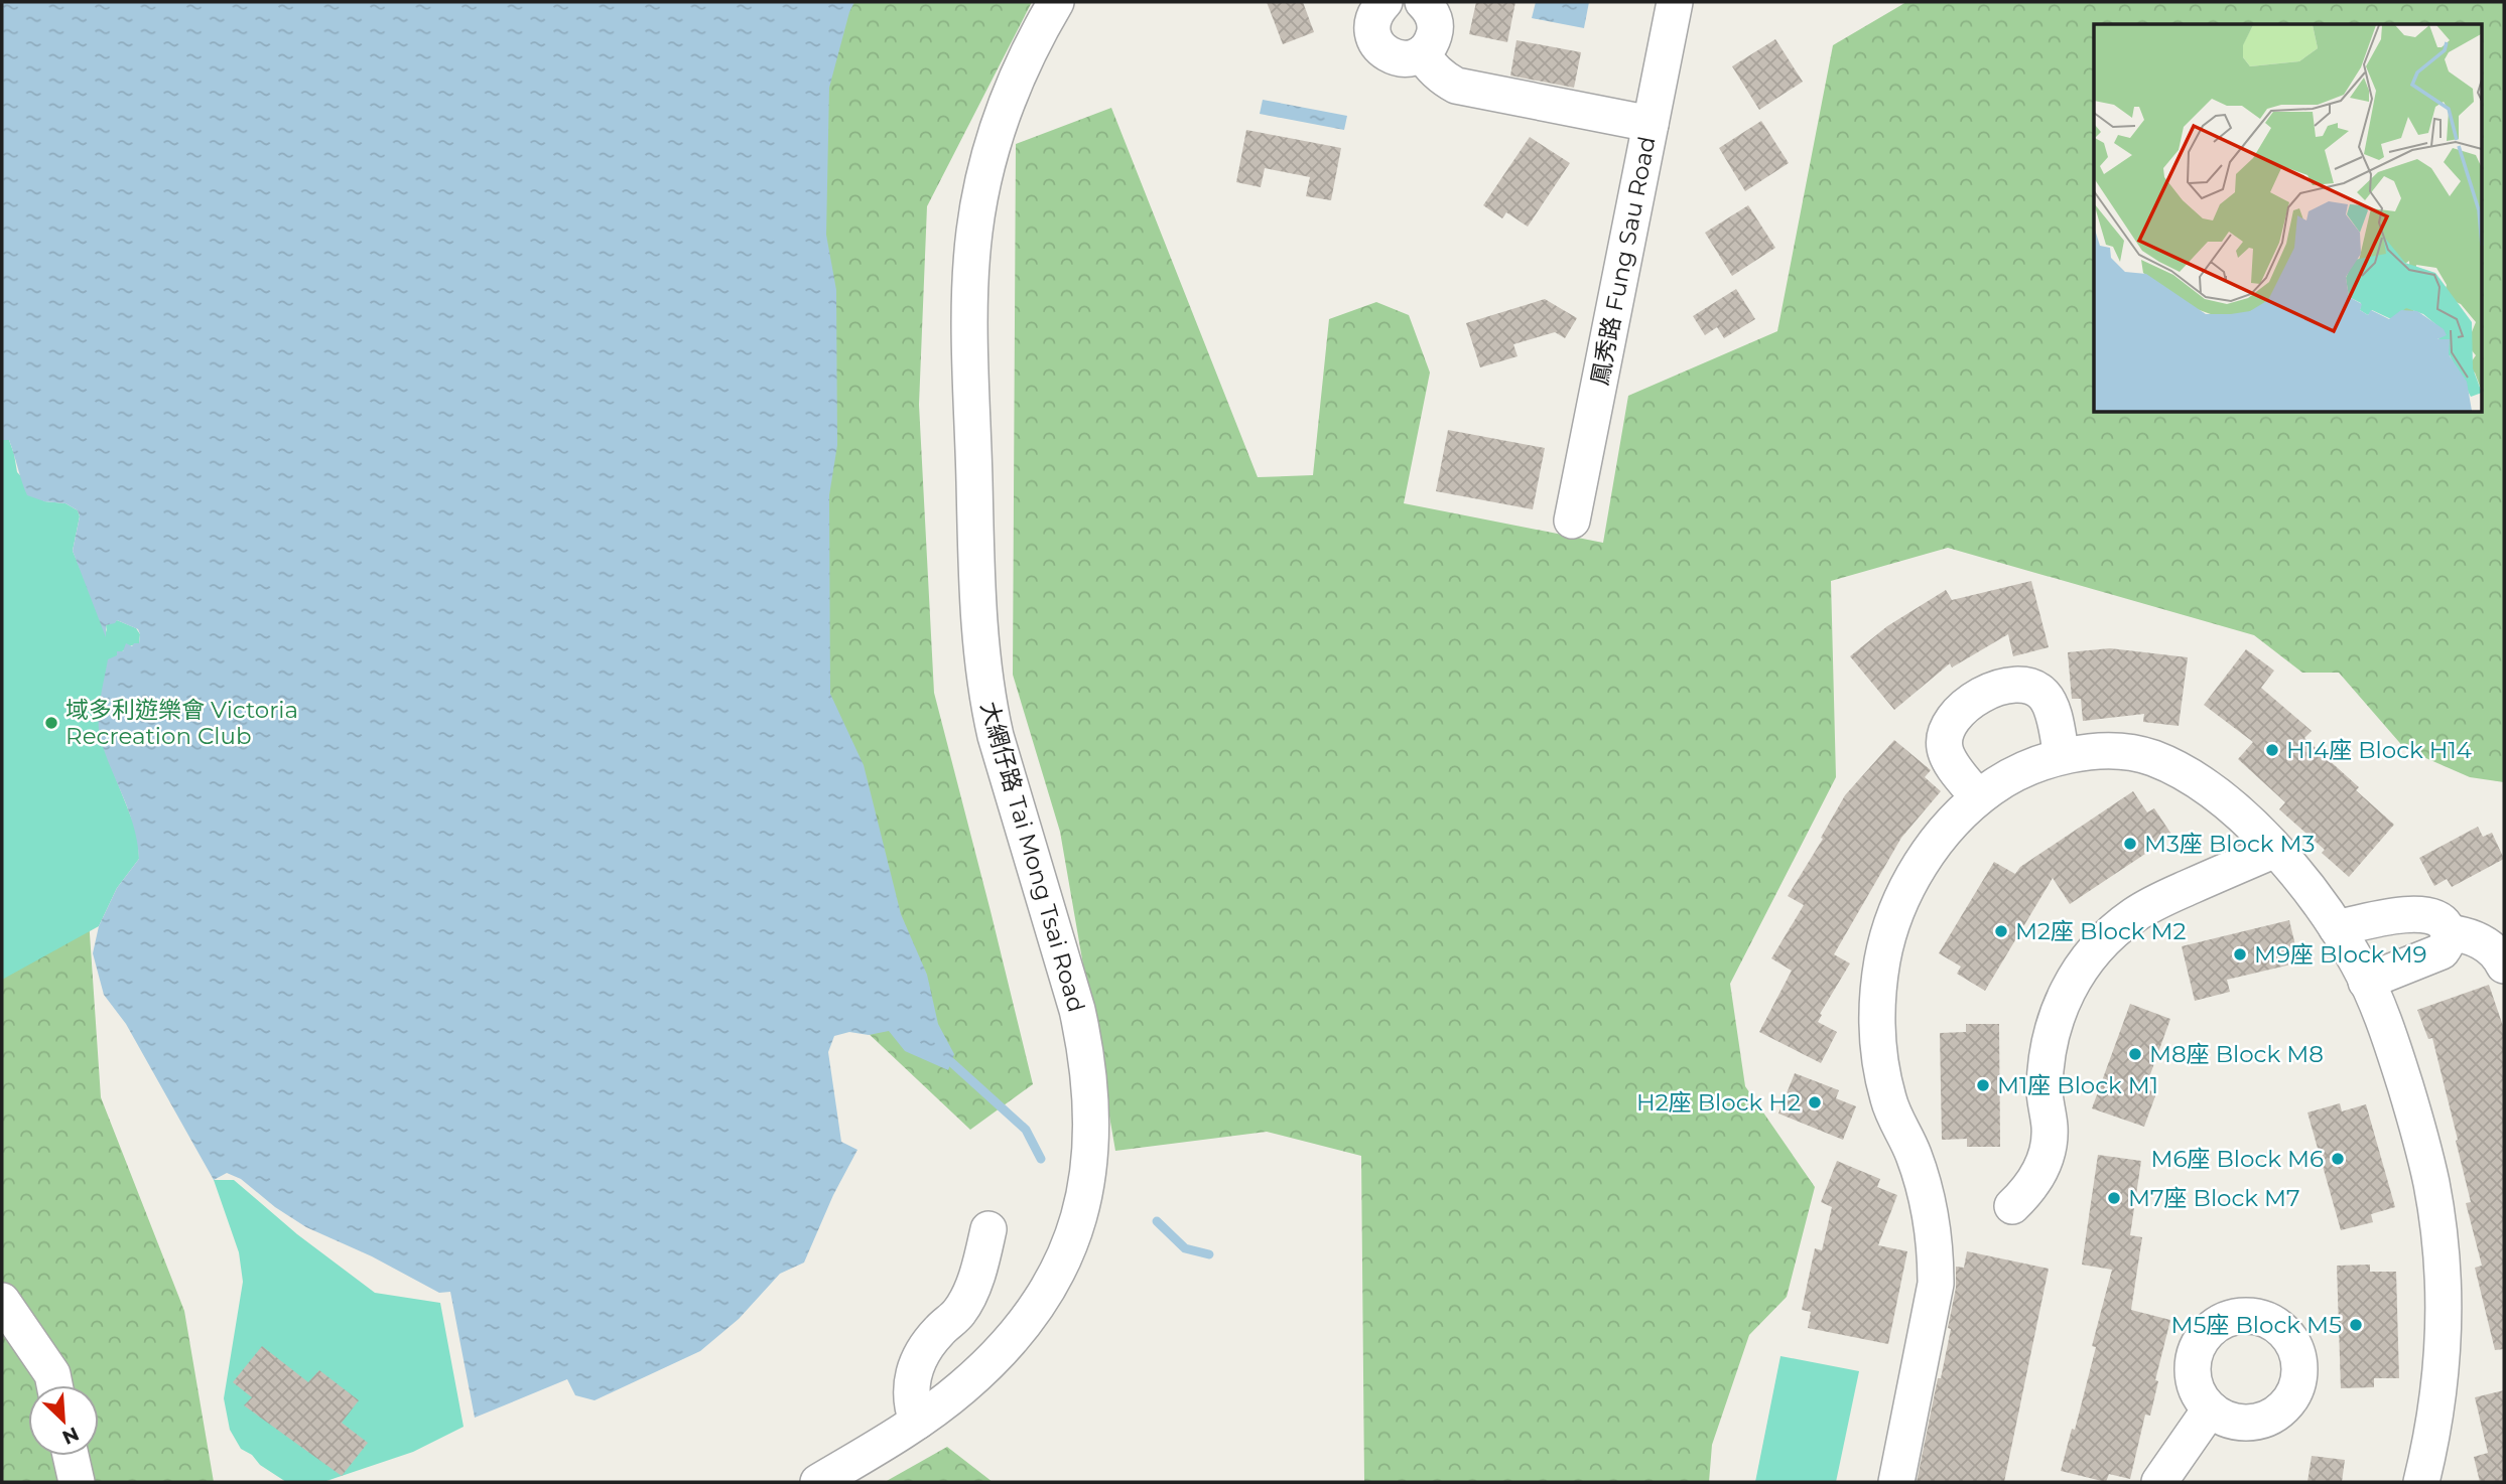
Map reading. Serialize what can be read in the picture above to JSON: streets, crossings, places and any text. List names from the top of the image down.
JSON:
{
  "streets": {
    "street": ["鳳秀路 Fung Sau Road", "大網仔路 Tai Mong Tsai Road"]
  },
  "places": [
    "域多利遊樂會 Victoria Recreation Club",
    "H14座 Block H14",
    "M3座 Block M3",
    "M2座 Block M2",
    "M9座 Block M9",
    "M8座 Block M8",
    "M1座 Block M1",
    "H2座 Block H2",
    "M6座 Block M6",
    "M7座 Block M7",
    "M5座 Block M5"
  ],
  "north": "bottom right"
}
